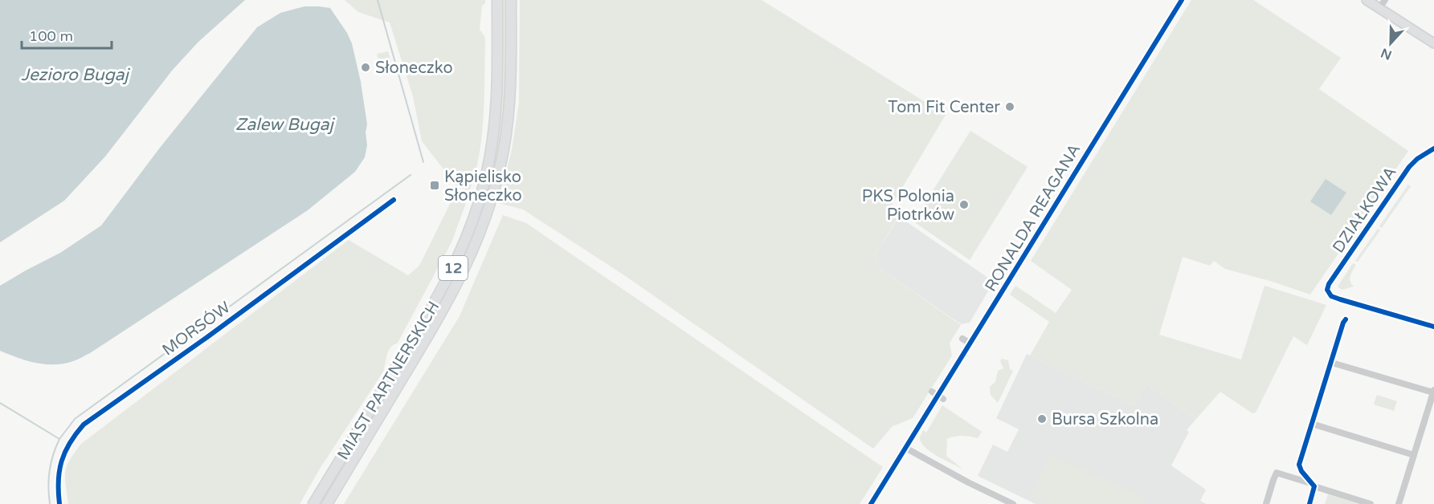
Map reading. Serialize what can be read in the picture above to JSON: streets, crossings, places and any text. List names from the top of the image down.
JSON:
{
  "streets": {
    "main road": ["12", "MIAST PARTNERSKICH"],
    "street": ["DZIAŁKOWA", "RONALDA REAGANA", "MORSÓW"]
  },
  "water": ["Jezioro Bugaj", "Zalew Bugaj"],
  "places": {
    "other": [
      "Słoneczko",
      "Tom Fit Center",
      "PKS Polonia Piotrków",
      "Bursa Szkolna"
    ],
    "transit": ["Kąpielisko Słoneczko"]
  },
  "scale_bar": "100 m",
  "north": "bottom"
}
